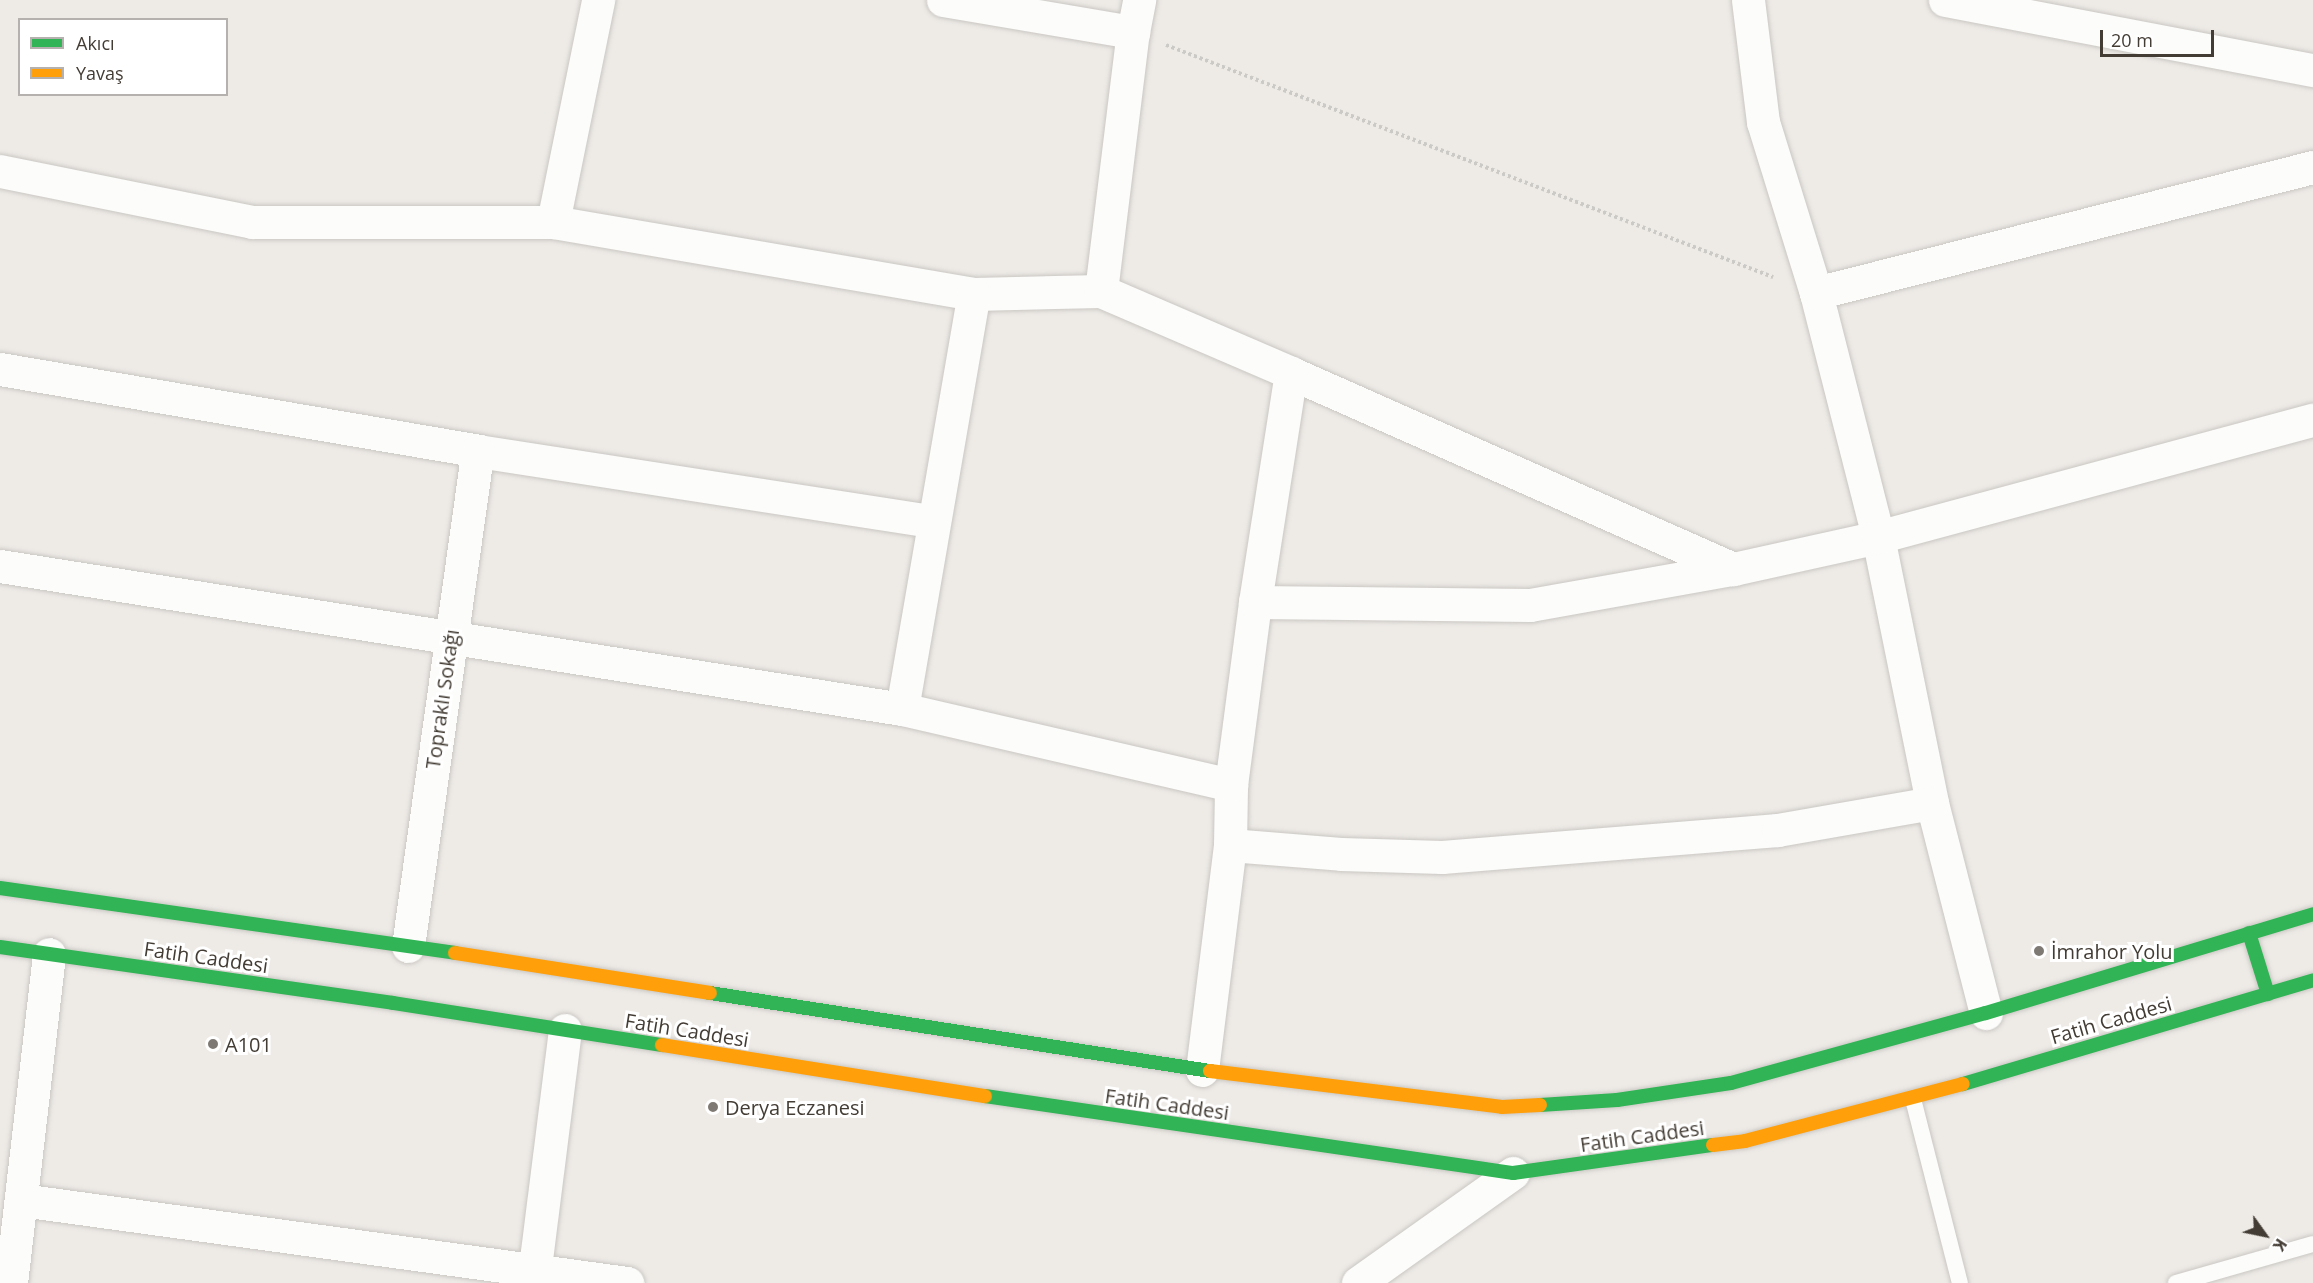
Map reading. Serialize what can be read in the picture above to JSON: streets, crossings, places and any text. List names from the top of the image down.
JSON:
{
  "streets": {
    "main road": ["Fatih Caddesi"],
    "street": ["Topraklı Sokağı"]
  },
  "places": ["İmrahor Yolu", "A101", "Derya Eczanesi"],
  "legend": ["Akıcı", "Yavaş"],
  "scale_bar": "20 m",
  "north": "bottom right"
}
